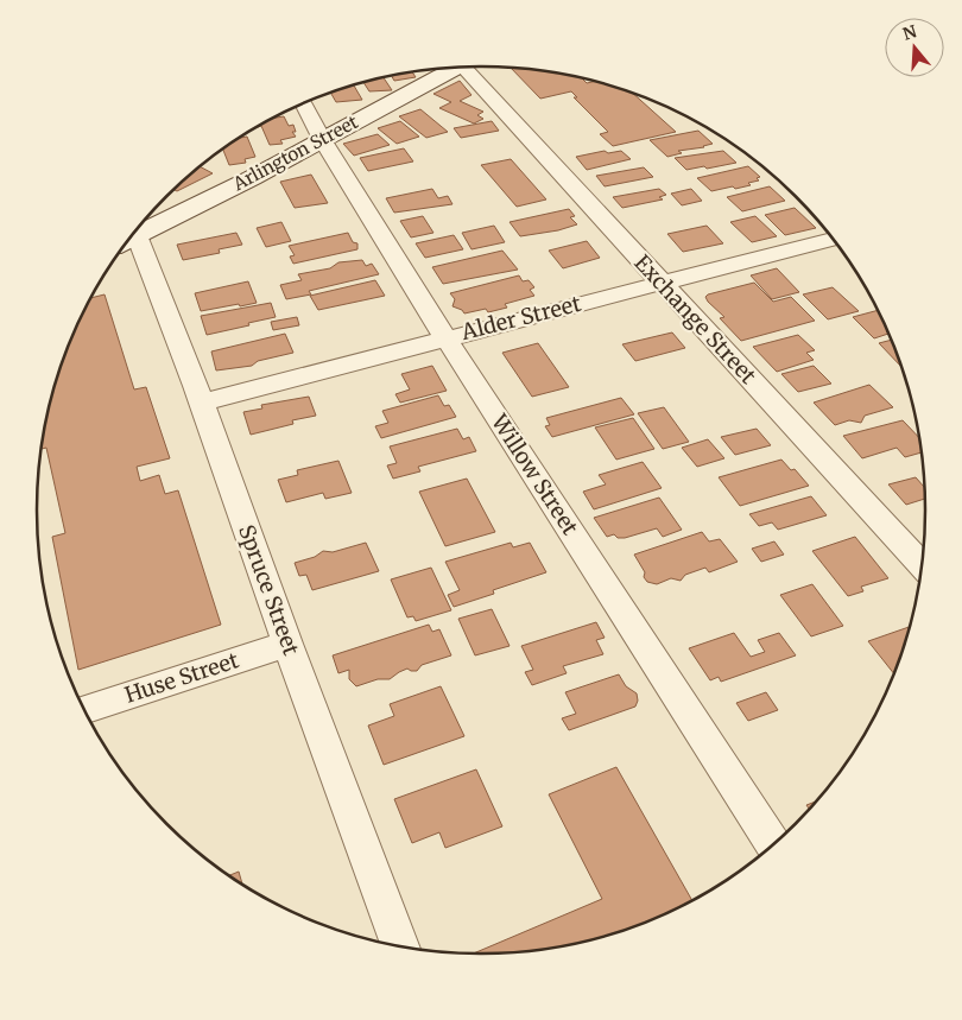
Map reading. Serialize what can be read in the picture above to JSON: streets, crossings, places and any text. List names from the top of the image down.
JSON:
{
  "streets": {
    "street": [
      "Arlington Street",
      "Alder Street",
      "Exchange Street",
      "Willow Street",
      "Spruce Street",
      "Huse Street"
    ]
  },
  "crossings": [
    ["Arlington Street", "Willow Street"],
    ["Alder Street", "Exchange Street"],
    ["Alder Street", "Willow Street"],
    ["Alder Street", "Spruce Street"],
    ["Spruce Street", "Huse Street"]
  ],
  "north": "top"
}
